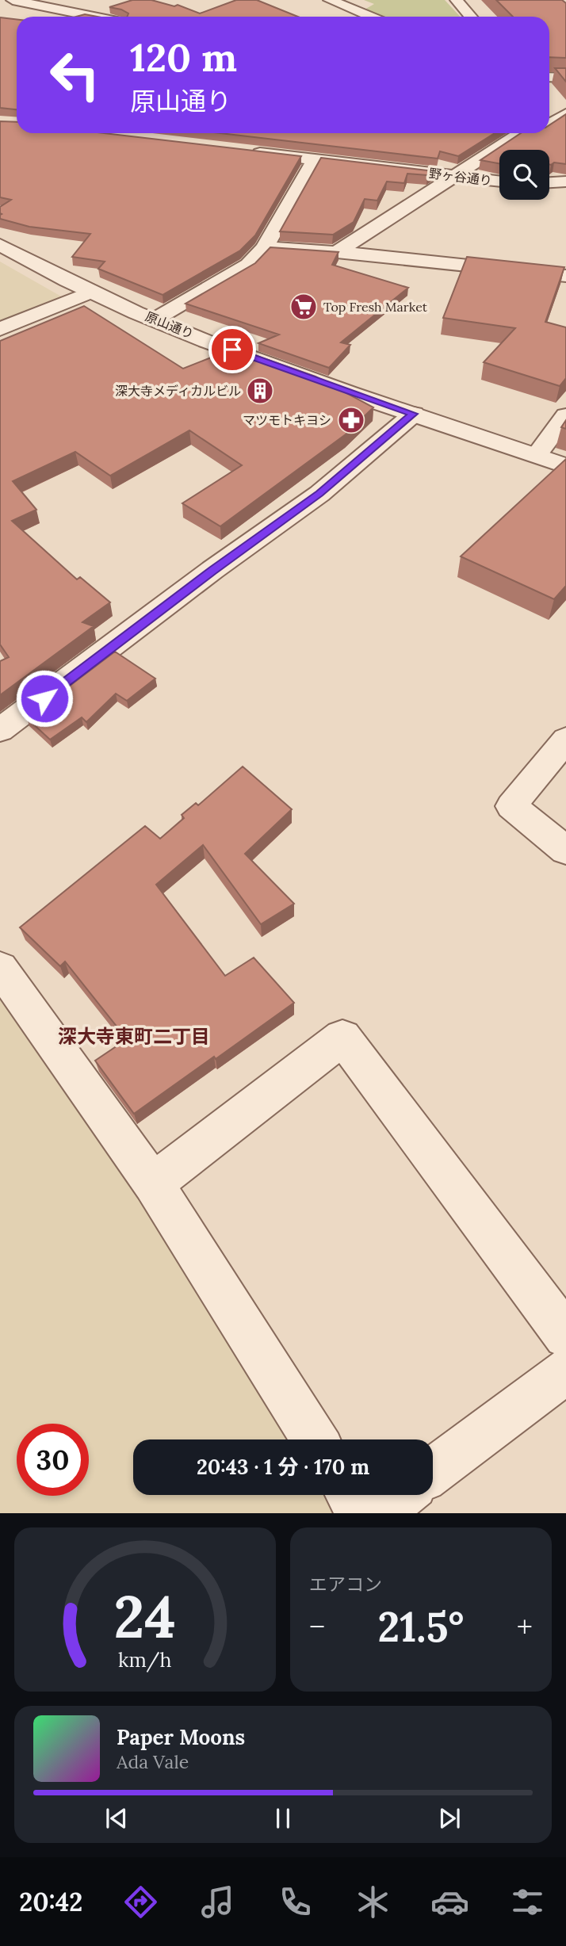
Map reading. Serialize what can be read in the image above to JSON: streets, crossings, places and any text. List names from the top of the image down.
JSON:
{
  "streets": {
    "street": ["野ヶ谷通り", "原山通り"]
  },
  "districts": ["深大寺東町二丁目"],
  "places": {
    "supermarket": ["Top Fresh Market"],
    "building": ["深大寺メディカルビル"],
    "pharmacy": ["マツモトキヨシ"]
  },
  "page": {
    "turn": ["120 m", "原山通り"],
    "limit": "30",
    "trip": "20:43 · 1 分 · 170 m",
    "tile": "エアコン",
    "heat": ["−", "21.5°", "+"],
    "song": ["Paper Moons", "Ada Vale"],
    "tabs": "20:42",
    "gauge": ["24", "km/h"]
  }
}
